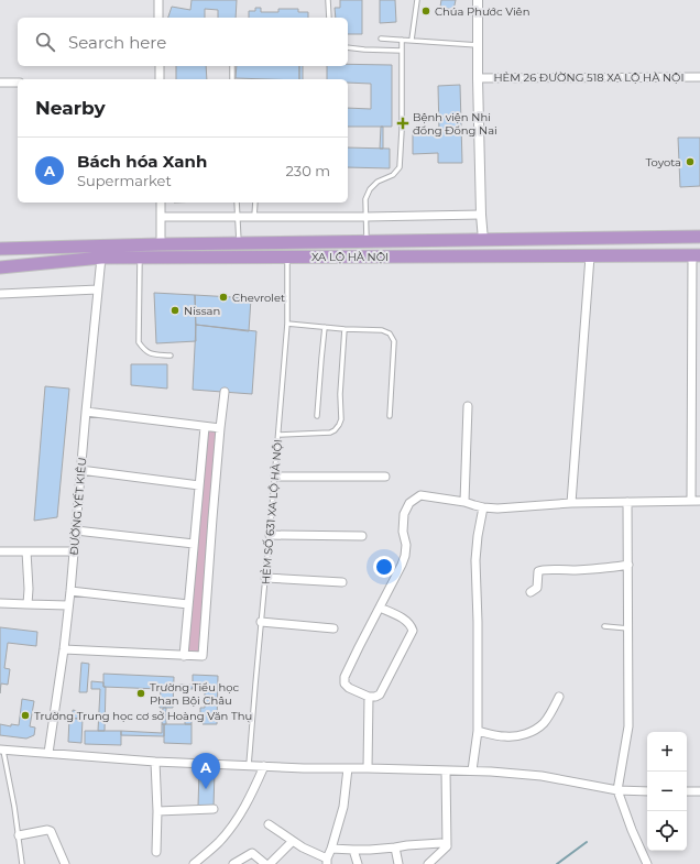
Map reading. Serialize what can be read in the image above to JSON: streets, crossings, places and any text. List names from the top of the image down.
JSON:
{
  "streets": {
    "highway": ["XA LỘ HÀ NỘI"],
    "street": ["HẺM 26 ĐƯỜNG 518 XA LỘ HÀ NỘI", "ĐƯỜNG YẾT KIÊU"],
    "lane": ["HẺM SỐ 631 XA LỘ HÀ NỘI"]
  },
  "crossings": [
    ["XA LỘ HÀ NỘI", "ĐƯỜNG YẾT KIÊU"],
    ["XA LỘ HÀ NỘI", "HẺM SỐ 631 XA LỘ HÀ NỘI"]
  ],
  "places": {
    "other": [
      "Chúa Phước Viên",
      "Toyota",
      "Chevrolet",
      "Nissan",
      "Trường Tiểu học Phan Bội Châu",
      "Trường Trung học cơ sở Hoàng Văn Thụ"
    ],
    "health": ["Bệnh viện Nhi đồng Đồng Nai"]
  },
  "page": {
    "search": "Search here",
    "heading": "Nearby",
    "list": [
      {
        "mark": "A",
        "name": "Bách hóa Xanh",
        "note": "Supermarket",
        "value": "230 m"
      }
    ],
    "map_buttons": ["+", "−"],
    "pins": "A"
  }
}
